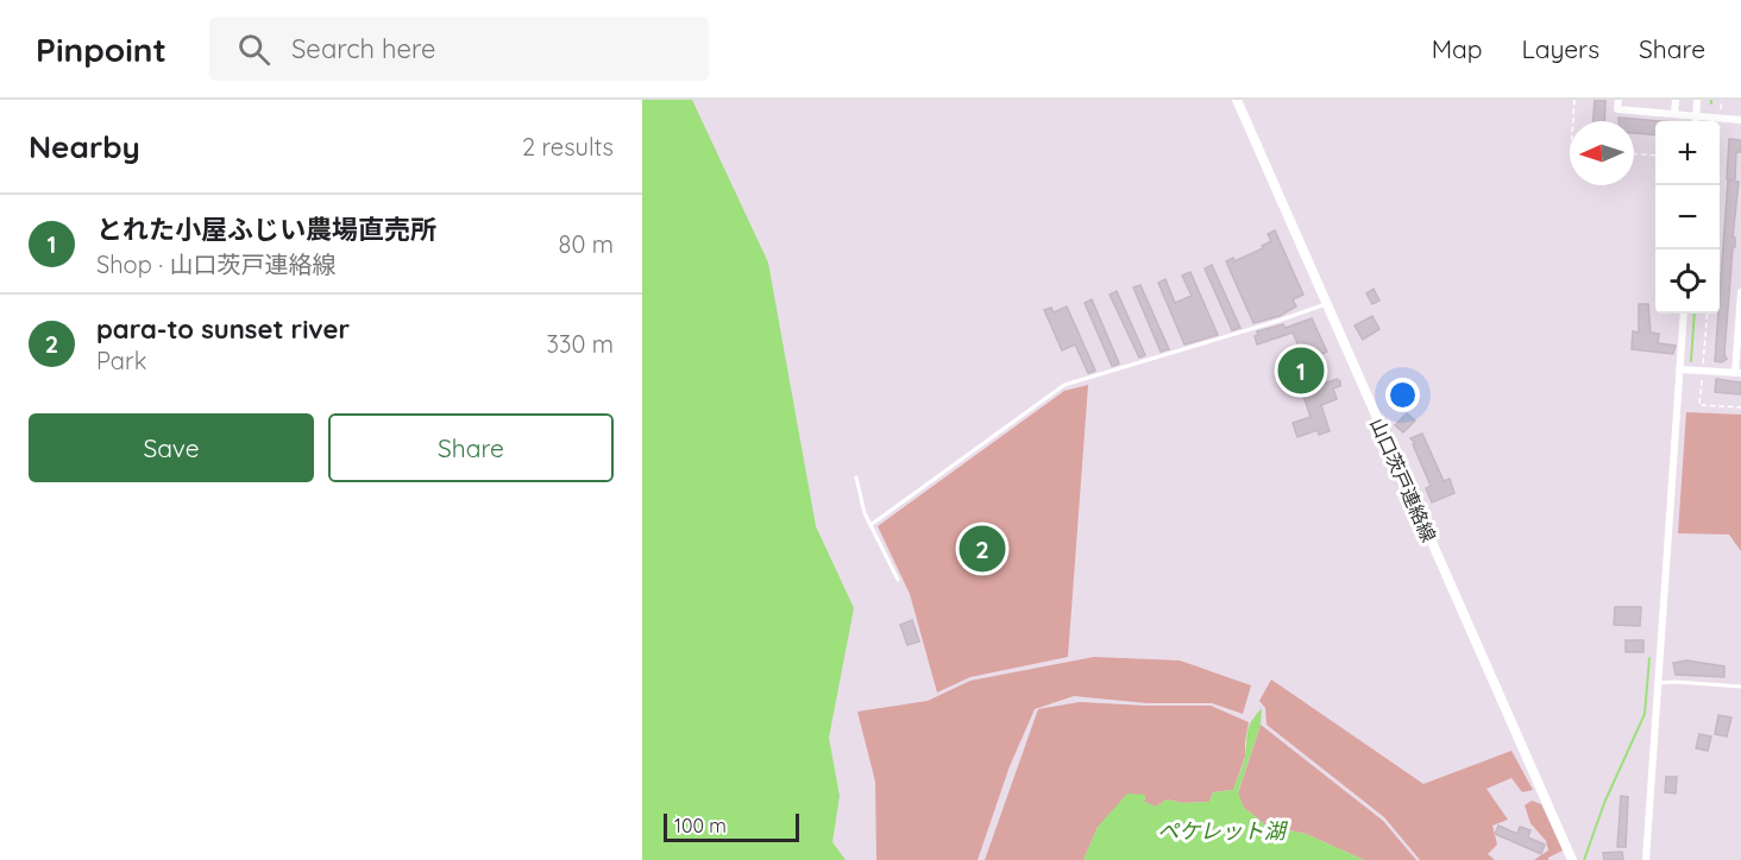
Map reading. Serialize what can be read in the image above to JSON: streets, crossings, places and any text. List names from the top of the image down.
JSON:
{
  "streets": {
    "street": ["山口茨戸連絡線"]
  },
  "water": ["ペケレット湖"],
  "scale_bar": "100 m",
  "north": "left",
  "page": {
    "header": "Pinpoint",
    "search": "Search here",
    "nav": ["Map", "Layers", "Share"],
    "heading": ["Nearby", "2 results"],
    "map_buttons": ["+", "−"],
    "list": [
      {
        "mark": "1",
        "name": "とれた小屋ふじい農場直売所",
        "note": "Shop · 山口茨戸連絡線",
        "value": "80 m"
      },
      {
        "mark": "2",
        "name": "para-to sunset river",
        "note": "Park",
        "value": "330 m"
      }
    ],
    "pins": ["1", "2"],
    "buttons": ["Save", "Share"],
    "scale": "100 m"
  }
}
